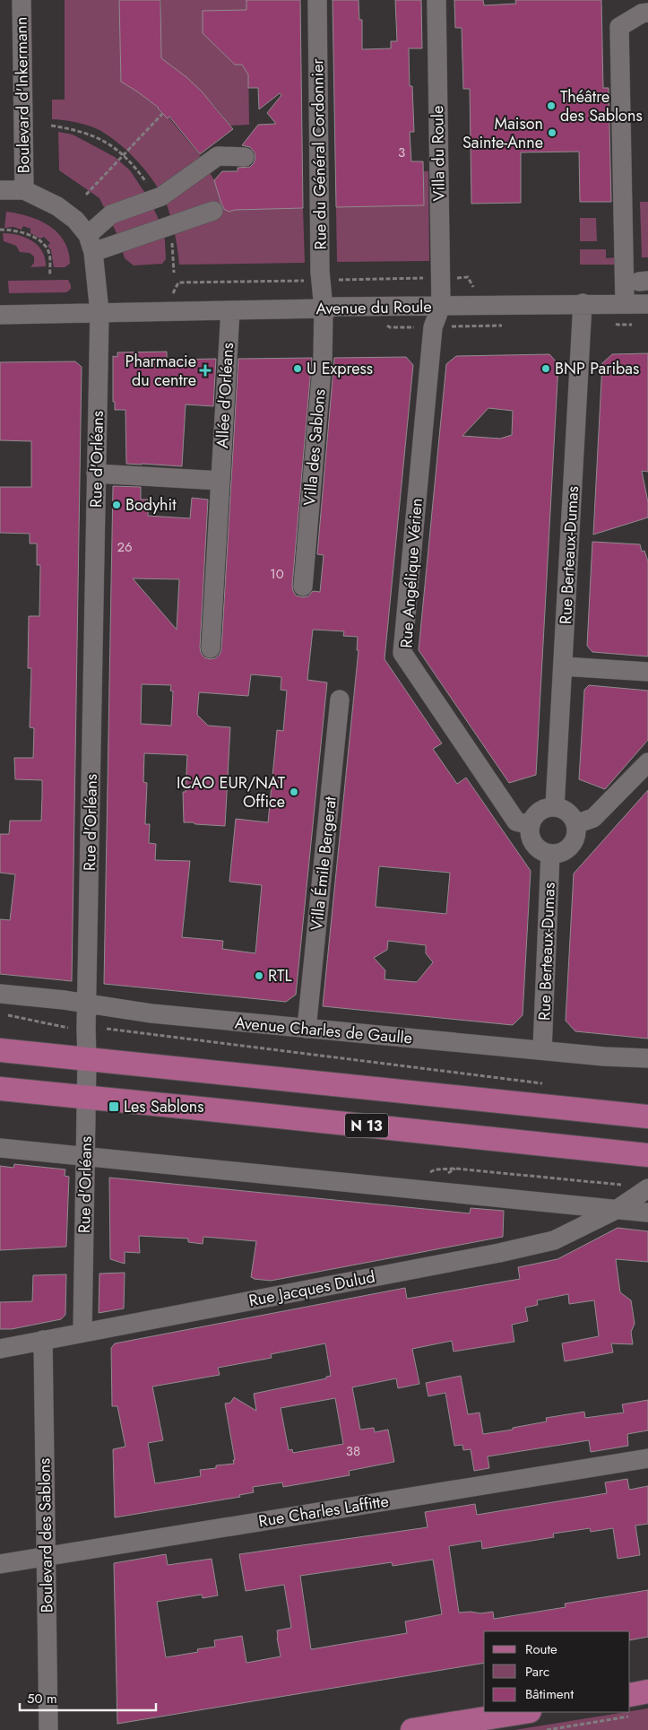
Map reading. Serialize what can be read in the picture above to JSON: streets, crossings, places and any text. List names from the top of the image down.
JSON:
{
  "streets": {
    "main road": ["N 13"],
    "street": [
      "Boulevard d'Inkermann",
      "Villa du Roule",
      "Rue du Général Cordonnier",
      "Avenue du Roule",
      "Allée d'Orléans",
      "Villa des Sablons",
      "Rue d'Orléans",
      "Rue Berteaux-Dumas",
      "Rue Angélique Vérien",
      "Villa Émile Bergerat",
      "Avenue Charles de Gaulle",
      "Rue Jacques Dulud",
      "Rue Charles Laffitte",
      "Boulevard des Sablons"
    ]
  },
  "crossings": [
    ["Villa du Roule", "Avenue du Roule"],
    ["Villa du Roule", "Rue Angélique Vérien"],
    ["Rue du Général Cordonnier", "Avenue du Roule"],
    ["Rue du Général Cordonnier", "Villa des Sablons"],
    ["Avenue du Roule", "Allée d'Orléans"],
    ["Avenue du Roule", "Villa des Sablons"],
    ["Avenue du Roule", "Rue d'Orléans"],
    ["Avenue du Roule", "Rue Berteaux-Dumas"],
    ["Avenue du Roule", "Rue Angélique Vérien"],
    ["Rue d'Orléans", "Avenue Charles de Gaulle"],
    ["Rue d'Orléans", "N 13"],
    ["Rue d'Orléans", "Rue Jacques Dulud"],
    ["Rue Berteaux-Dumas", "Rue Angélique Vérien"],
    ["Rue Berteaux-Dumas", "Avenue Charles de Gaulle"],
    ["Villa Émile Bergerat", "Avenue Charles de Gaulle"],
    ["Rue Jacques Dulud", "Boulevard des Sablons"],
    ["Rue Charles Laffitte", "Boulevard des Sablons"]
  ],
  "places": {
    "other": [
      "Théâtre des Sablons",
      "Maison Sainte-Anne",
      "U Express",
      "BNP Paribas",
      "Bodyhit",
      "ICAO EUR/NAT Office",
      "RTL"
    ],
    "health": ["Pharmacie du centre"],
    "transit": ["Les Sablons"]
  },
  "house_numbers": [
    "3",
    "26",
    "10",
    "38"
  ],
  "legend": ["Route", "Parc", "Bâtiment"],
  "scale_bar": "50 m"
}
